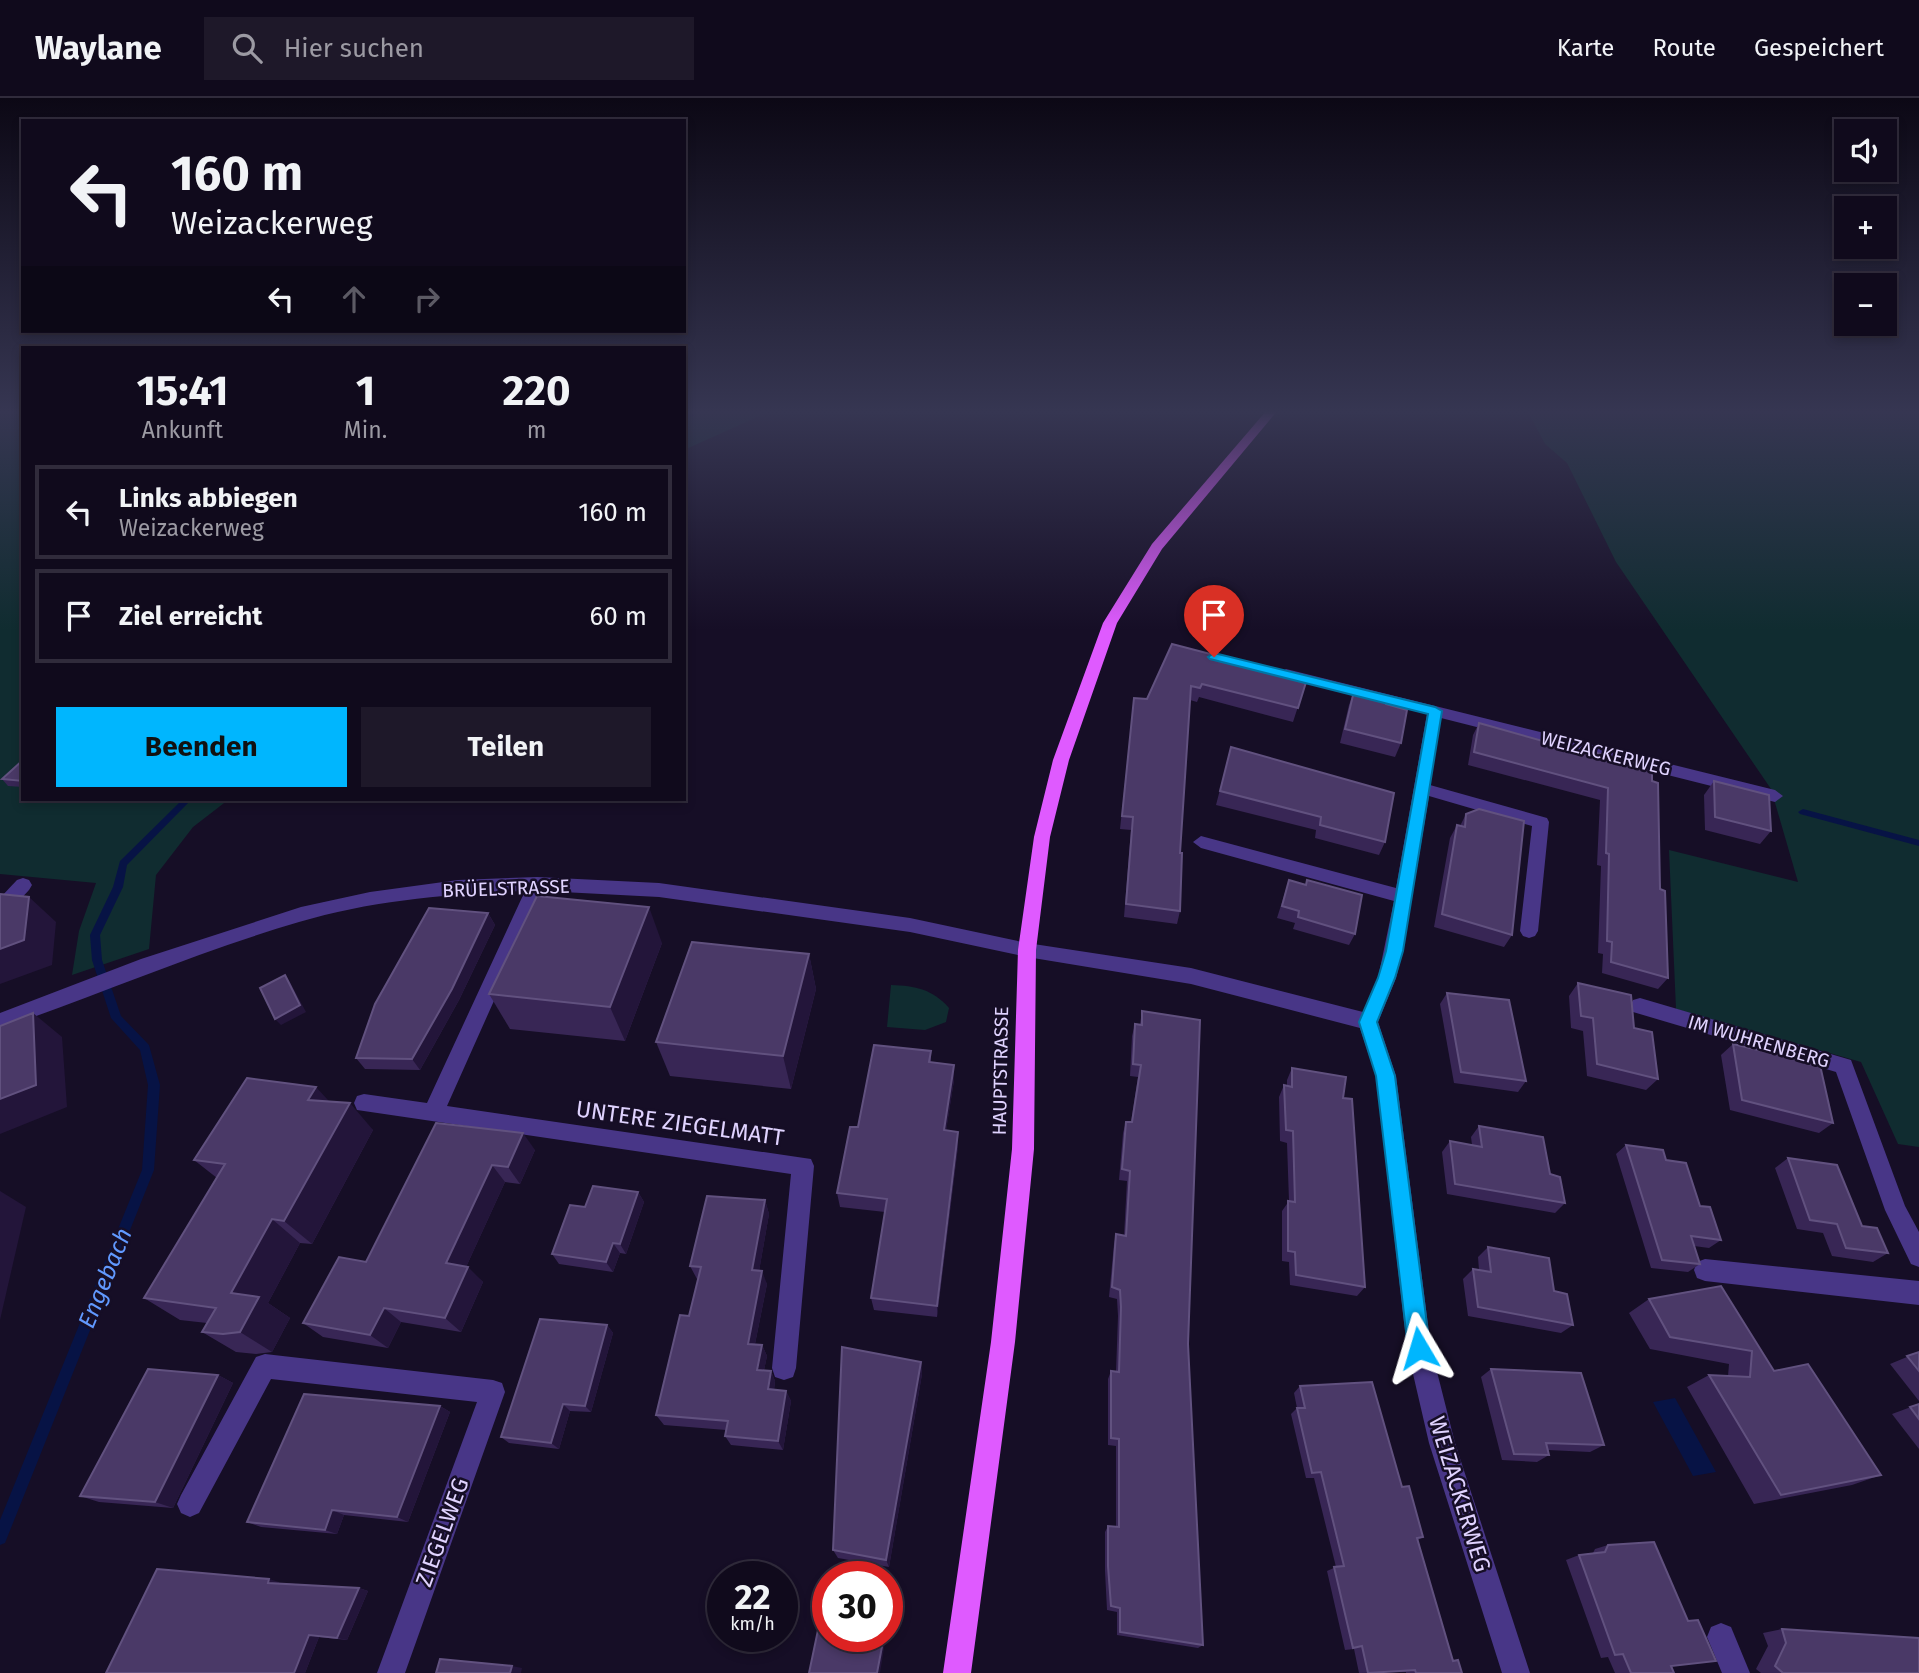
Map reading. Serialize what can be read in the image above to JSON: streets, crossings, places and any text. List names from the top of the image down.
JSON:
{
  "streets": {
    "main road": ["HAUPTSTRASSE"],
    "street": [
      "WEIZACKERWEG",
      "BRÜELSTRASSE",
      "IM WUHRENBERG",
      "UNTERE ZIEGELMATT",
      "ZIEGELWEG"
    ]
  },
  "crossings": [
    ["BRÜELSTRASSE", "HAUPTSTRASSE"]
  ],
  "water": ["Engebach"],
  "page": {
    "header": "Waylane",
    "search": "Hier suchen",
    "nav": ["Karte", "Route", "Gespeichert"],
    "map_buttons": ["+", "−"],
    "turn": ["160 m", "Weizackerweg"],
    "eta": [
      "15:41",
      "Ankunft",
      "1",
      "Min.",
      "220",
      "m"
    ],
    "list": [
      {
        "name": "Links abbiegen",
        "note": "Weizackerweg",
        "value": "160 m"
      },
      {
        "name": "Ziel erreicht",
        "value": "60 m"
      }
    ],
    "buttons": ["Beenden", "Teilen"],
    "speed": "22 km/h",
    "limit": "30"
  }
}
